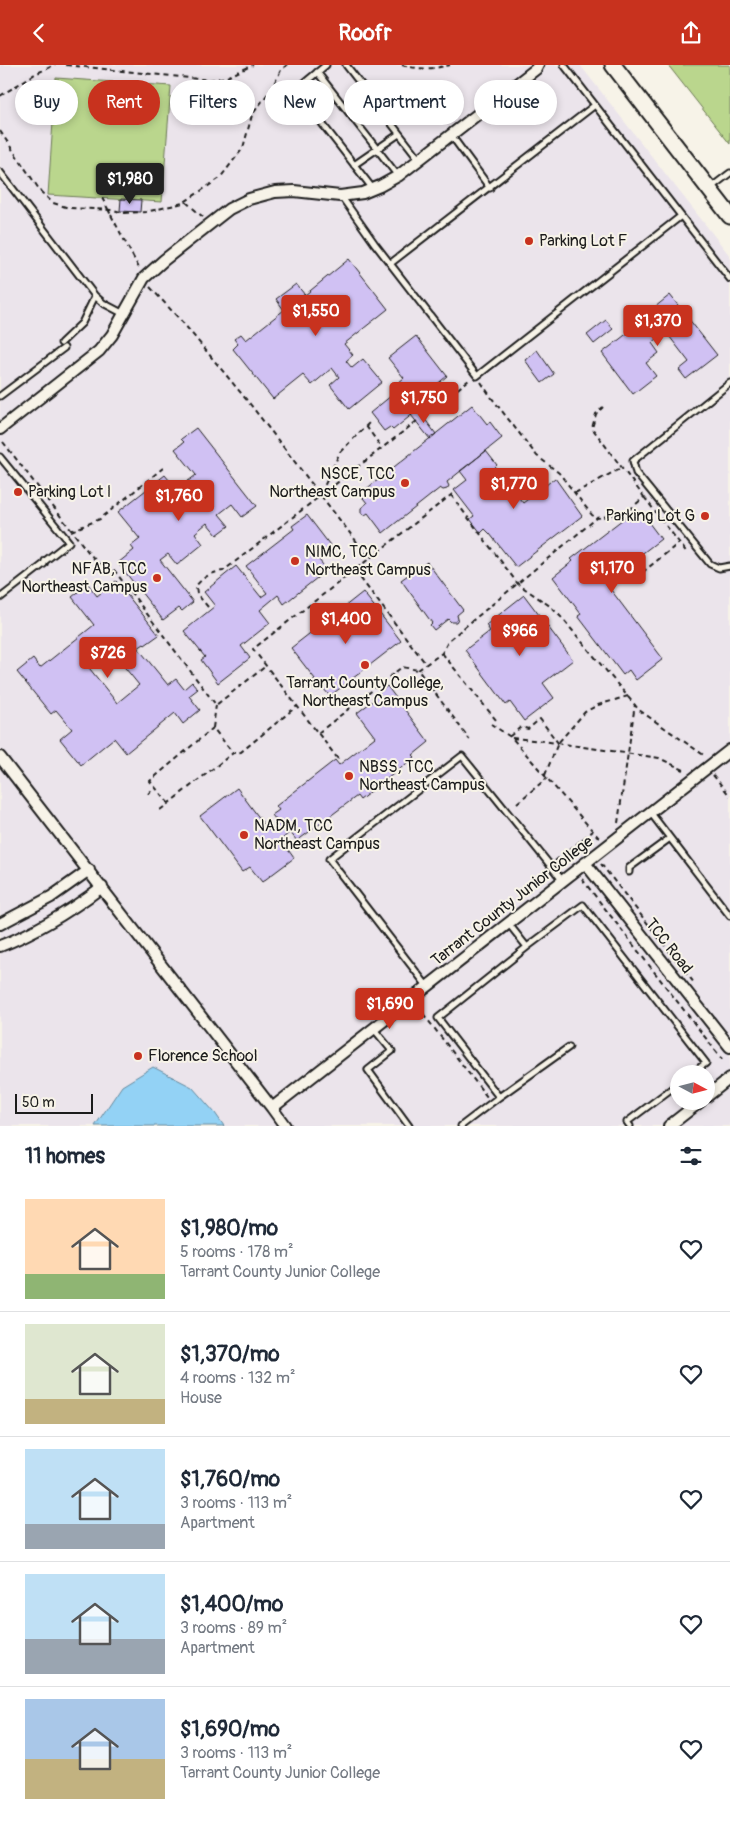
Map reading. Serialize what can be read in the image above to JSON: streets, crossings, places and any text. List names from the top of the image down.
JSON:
{
  "streets": {
    "street": ["Tarrant County Junior College", "TCC Road"]
  },
  "crossings": [
    ["Tarrant County Junior College", "TCC Road"]
  ],
  "places": [
    "Parking Lot F",
    "NSCE, TCC Northeast Campus",
    "Parking Lot I",
    "Parking Lot G",
    "NIMC, TCC Northeast Campus",
    "NFAB, TCC Northeast Campus",
    "Tarrant County College, Northeast Campus",
    "NBSS, TCC Northeast Campus",
    "NADM, TCC Northeast Campus",
    "Florence School"
  ],
  "scale_bar": "50 m",
  "north": "right",
  "page": {
    "header": "Roofr",
    "chip": [
      "Buy",
      "Rent",
      "Filters",
      "New",
      "Apartment",
      "House"
    ],
    "price": [
      "$1,980",
      "$1,550",
      "$1,370",
      "$1,750",
      "$1,770",
      "$1,760",
      "$1,170",
      "$1,400",
      "$966",
      "$726",
      "$1,690"
    ],
    "scale": "50 m",
    "heading": "11 homes",
    "list": [
      {
        "name": "$1,980/mo",
        "note": "5 rooms · 178 m² · Tarrant County Junior College"
      },
      {
        "name": "$1,370/mo",
        "note": "4 rooms · 132 m² · House"
      },
      {
        "name": "$1,760/mo",
        "note": "3 rooms · 113 m² · Apartment"
      },
      {
        "name": "$1,400/mo",
        "note": "3 rooms · 89 m² · Apartment"
      },
      {
        "name": "$1,690/mo",
        "note": "3 rooms · 113 m² · Tarrant County Junior College"
      }
    ]
  }
}
